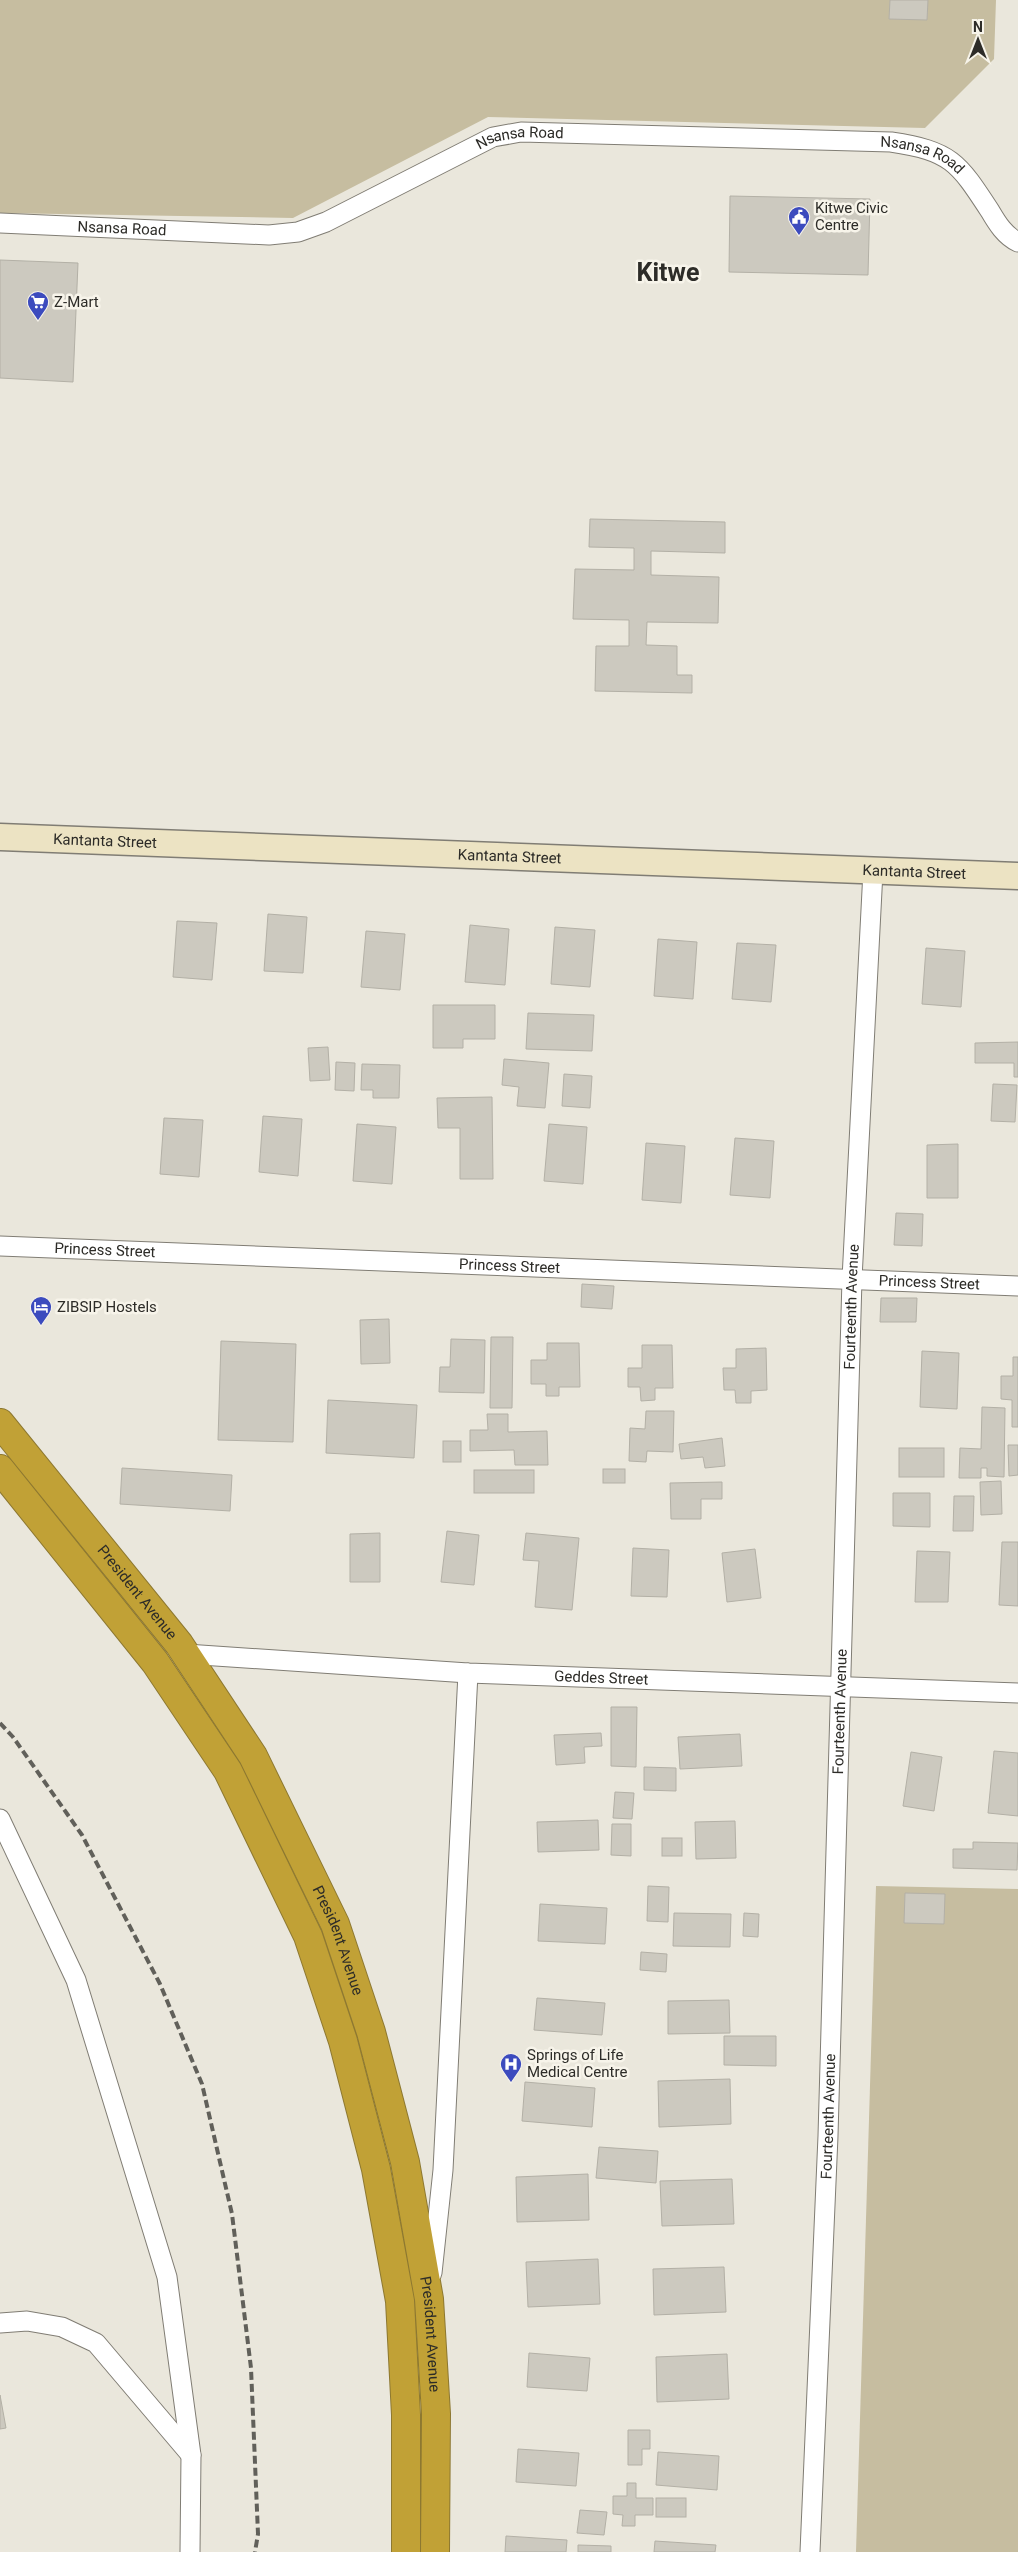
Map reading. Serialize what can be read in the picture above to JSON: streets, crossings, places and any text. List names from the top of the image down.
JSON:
{
  "streets": {
    "highway": ["President Avenue"],
    "street": [
      "Nsansa Road",
      "Kantanta Street",
      "Princess Street",
      "Fourteenth Avenue",
      "Geddes Street"
    ]
  },
  "crossings": [
    ["Kantanta Street", "Fourteenth Avenue"],
    ["Princess Street", "Fourteenth Avenue"],
    ["Fourteenth Avenue", "Geddes Street"],
    ["President Avenue", "Geddes Street"]
  ],
  "districts": ["Kitwe"],
  "places": {
    "public building": ["Kitwe Civic Centre"],
    "supermarket": ["Z-Mart"],
    "hotel": ["ZIBSIP Hostels"],
    "hospital": ["Springs of Life Medical Centre"]
  },
  "north": "top"
}
